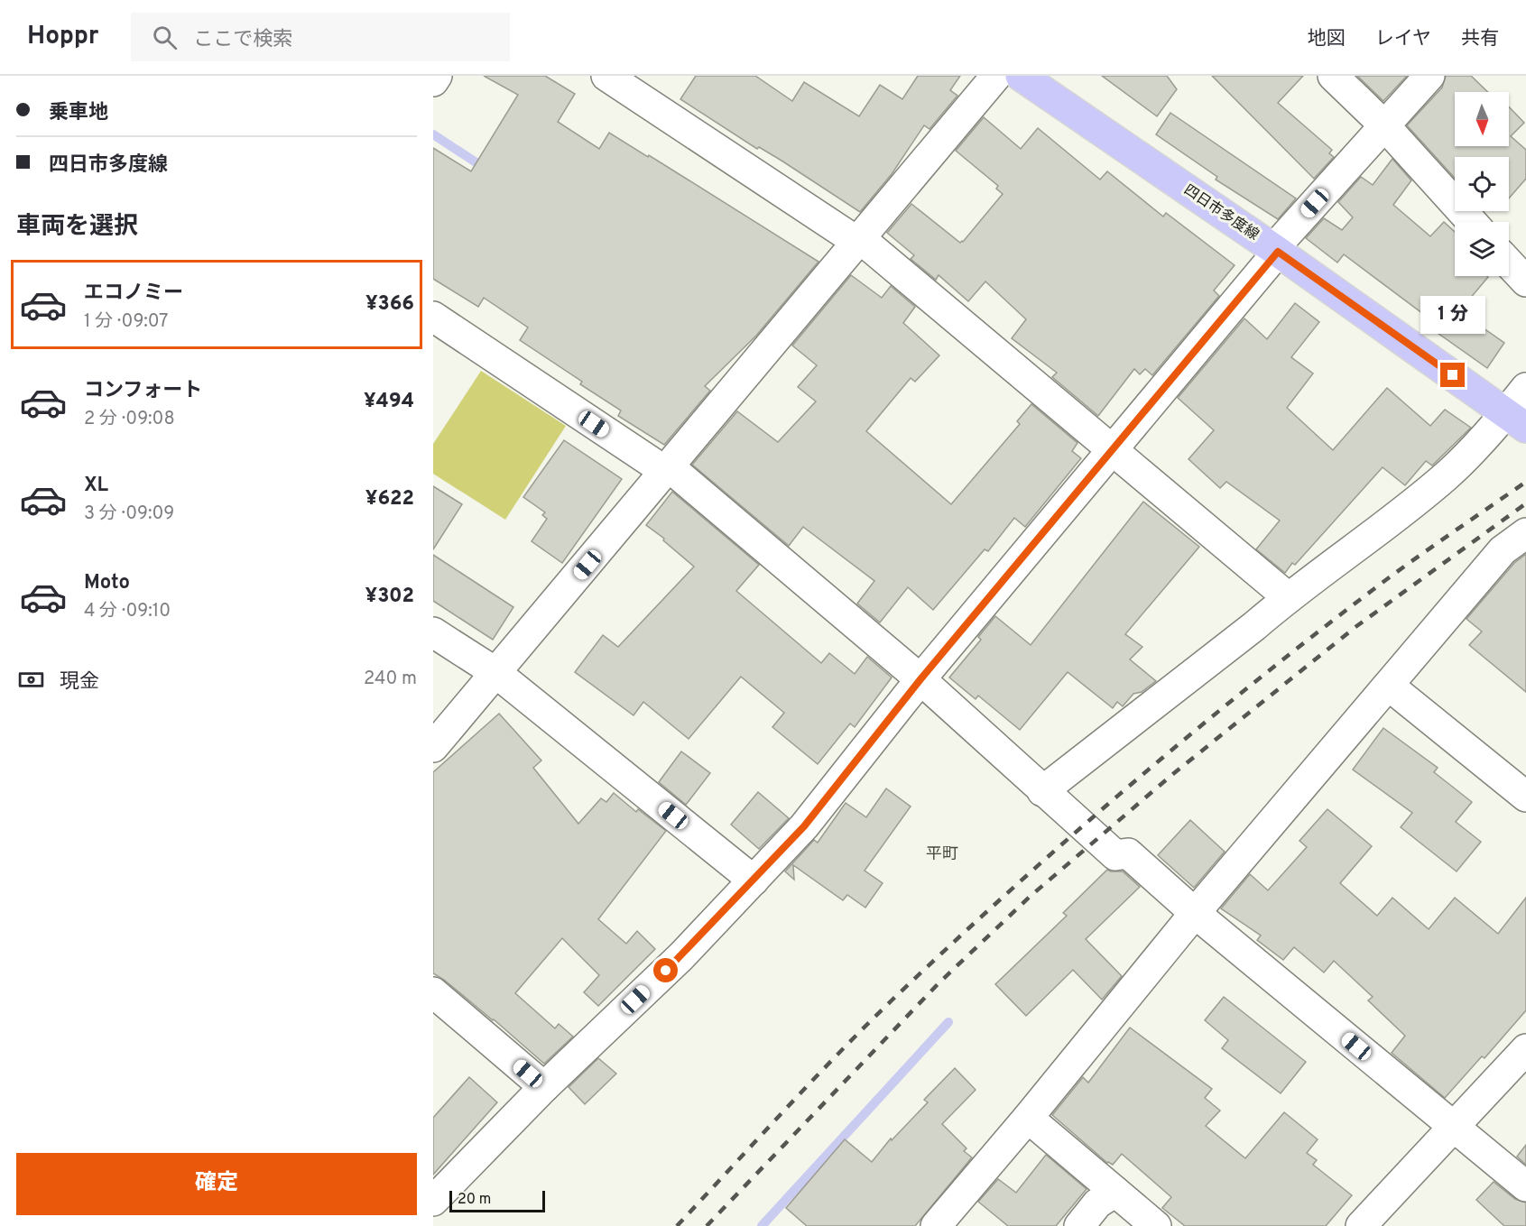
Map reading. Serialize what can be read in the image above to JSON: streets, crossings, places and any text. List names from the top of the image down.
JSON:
{
  "streets": {
    "main road": ["四日市多度線"]
  },
  "districts": ["平町"],
  "scale_bar": "20 m",
  "north": "bottom",
  "page": {
    "header": "Hoppr",
    "search": "ここで検索",
    "nav": ["地図", "レイヤ", "共有"],
    "banner": ["乗車地", "四日市多度線"],
    "heading": "車両を選択",
    "list": [
      {
        "name": "エコノミー",
        "note": "1 分 · 09:07",
        "value": "¥366"
      },
      {
        "name": "コンフォート",
        "note": "2 分 · 09:08",
        "value": "¥494"
      },
      {
        "name": "XL",
        "note": "3 分 · 09:09",
        "value": "¥622"
      },
      {
        "name": "Moto",
        "note": "4 分 · 09:10",
        "value": "¥302"
      }
    ],
    "bubble": "1 分",
    "pay": ["現金", "240 m"],
    "buttons": "確定",
    "scale": "20 m"
  }
}
